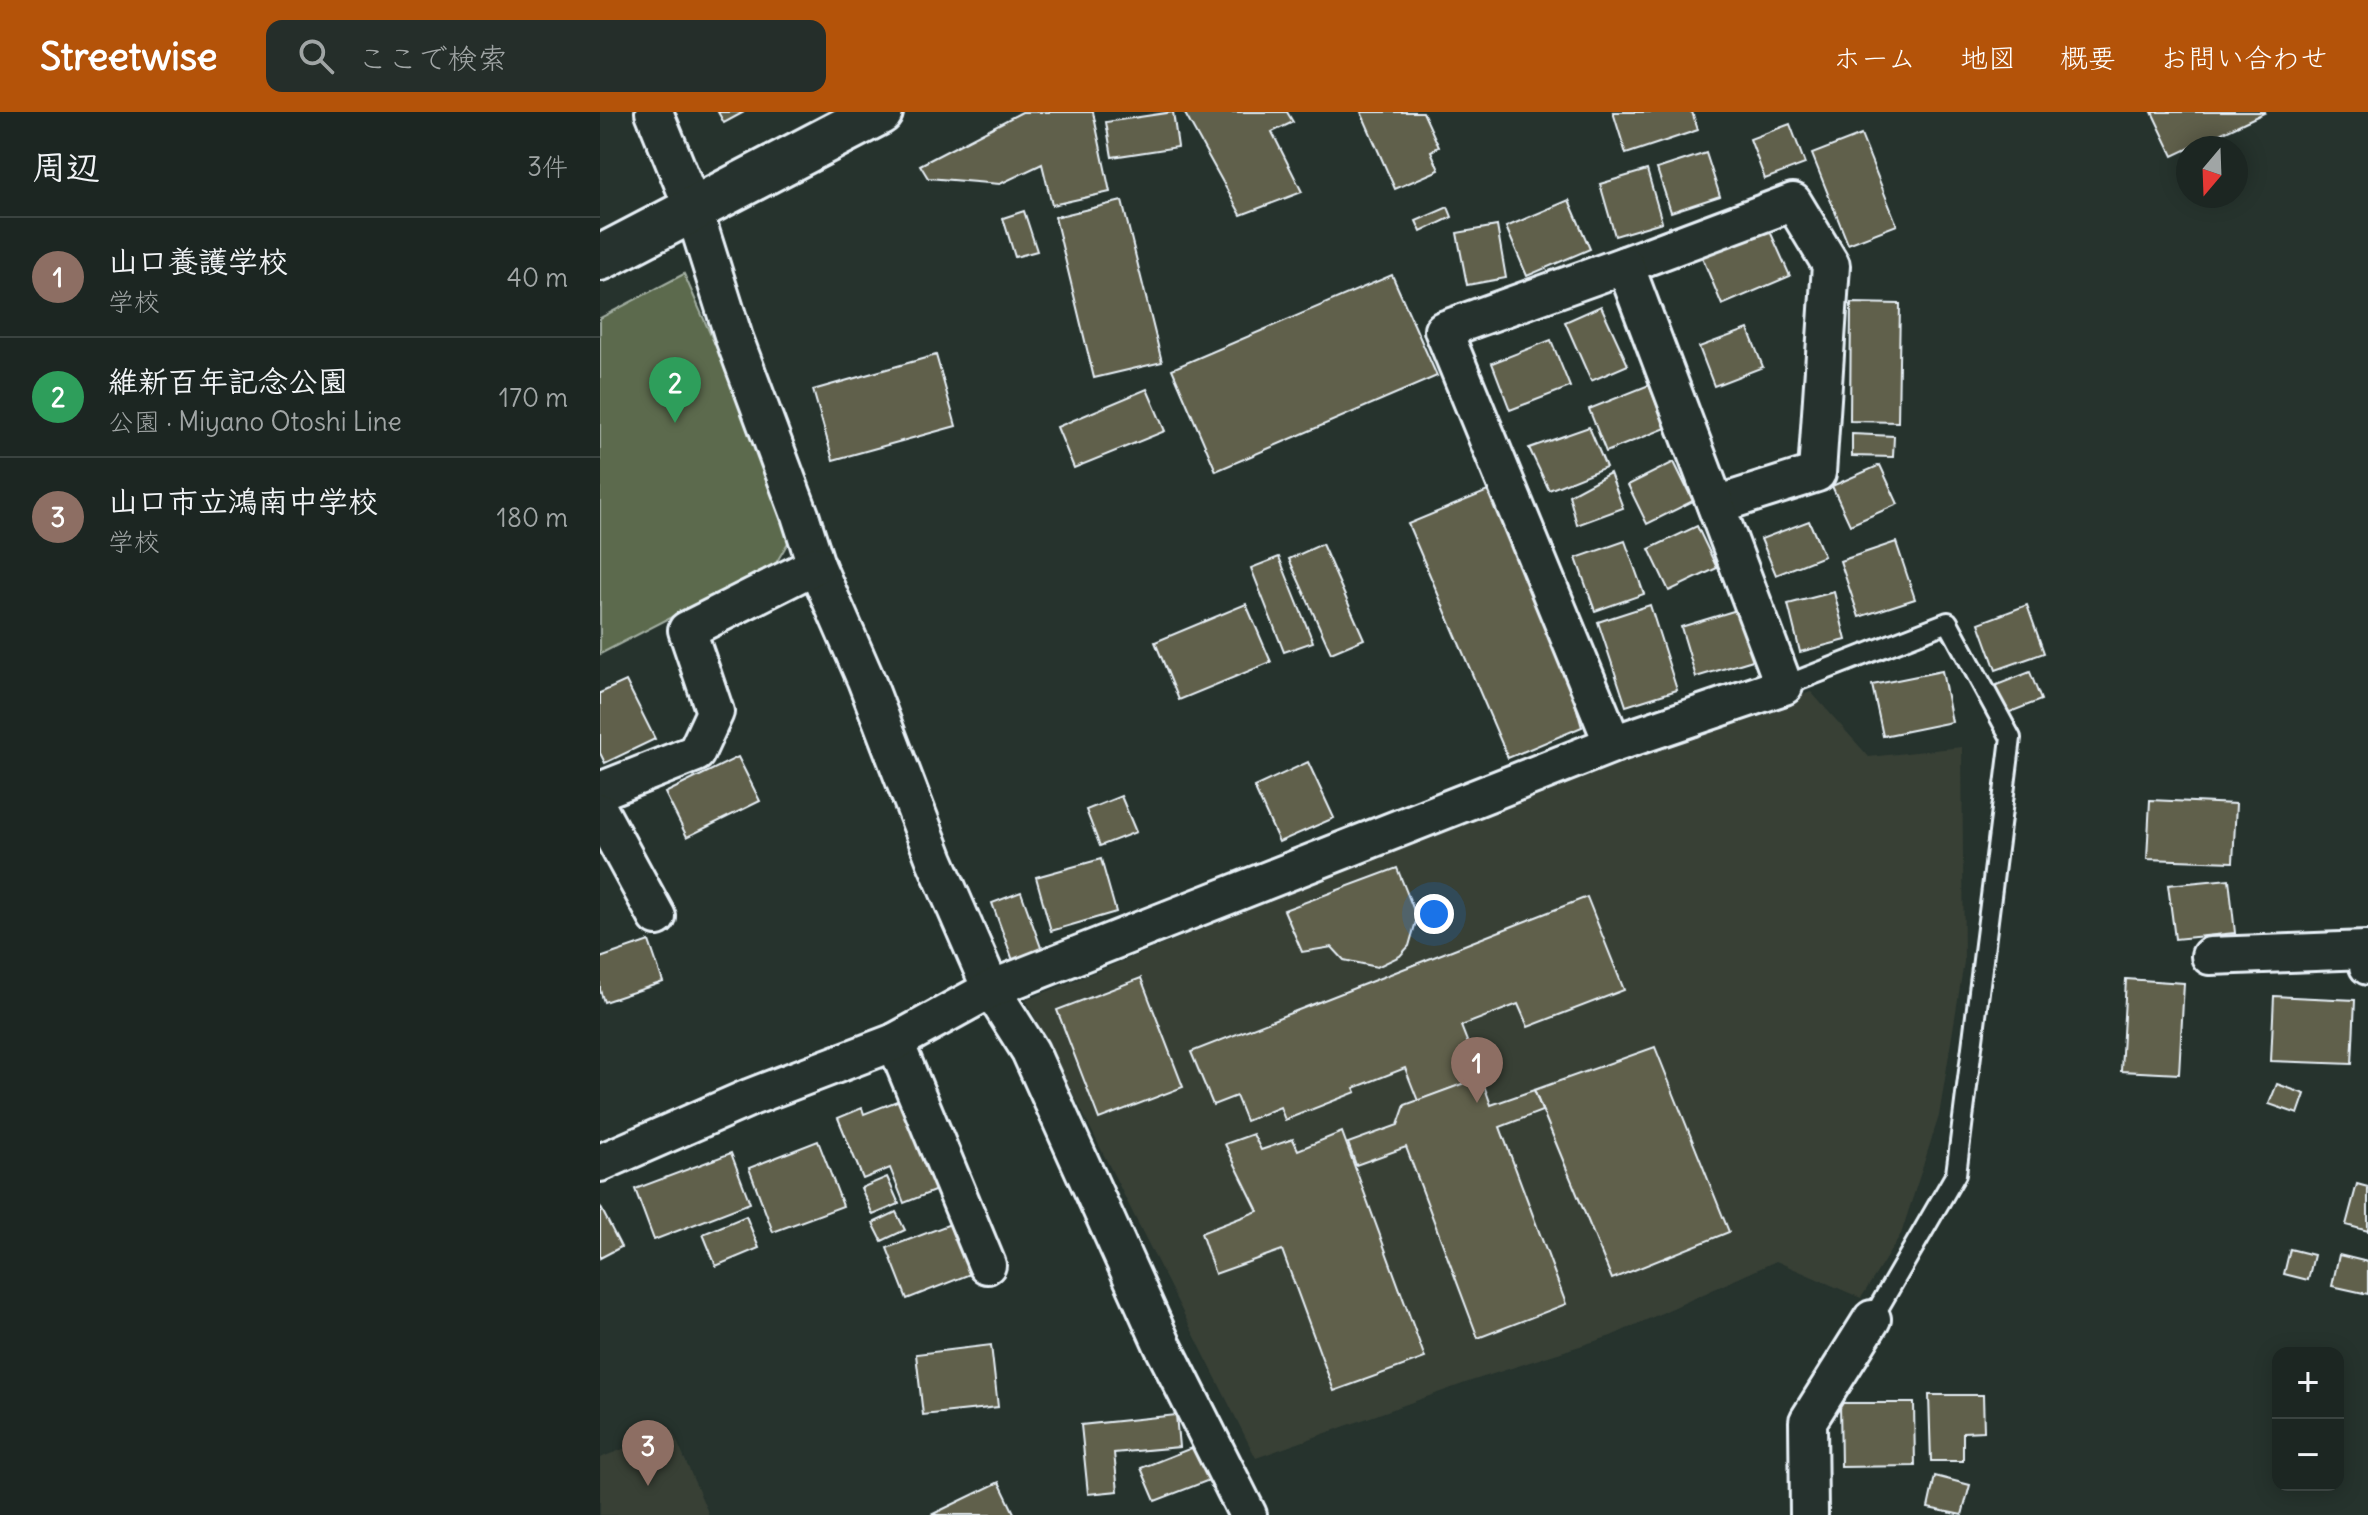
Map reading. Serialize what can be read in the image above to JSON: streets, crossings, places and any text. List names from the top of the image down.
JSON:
{
  "north": "bottom",
  "page": {
    "header": "Streetwise",
    "search": "ここで検索",
    "nav": [
      "ホーム",
      "地図",
      "概要",
      "お問い合わせ"
    ],
    "heading": ["周辺", "3件"],
    "list": [
      {
        "mark": "1",
        "name": "山口養護学校",
        "note": "学校",
        "value": "40 m"
      },
      {
        "mark": "2",
        "name": "維新百年記念公園",
        "note": "公園 · Miyano Otoshi Line",
        "value": "170 m"
      },
      {
        "mark": "3",
        "name": "山口市立鴻南中学校",
        "note": "学校",
        "value": "180 m"
      }
    ],
    "pins": ["2", "1", "3"],
    "map_buttons": ["+", "−"]
  }
}
